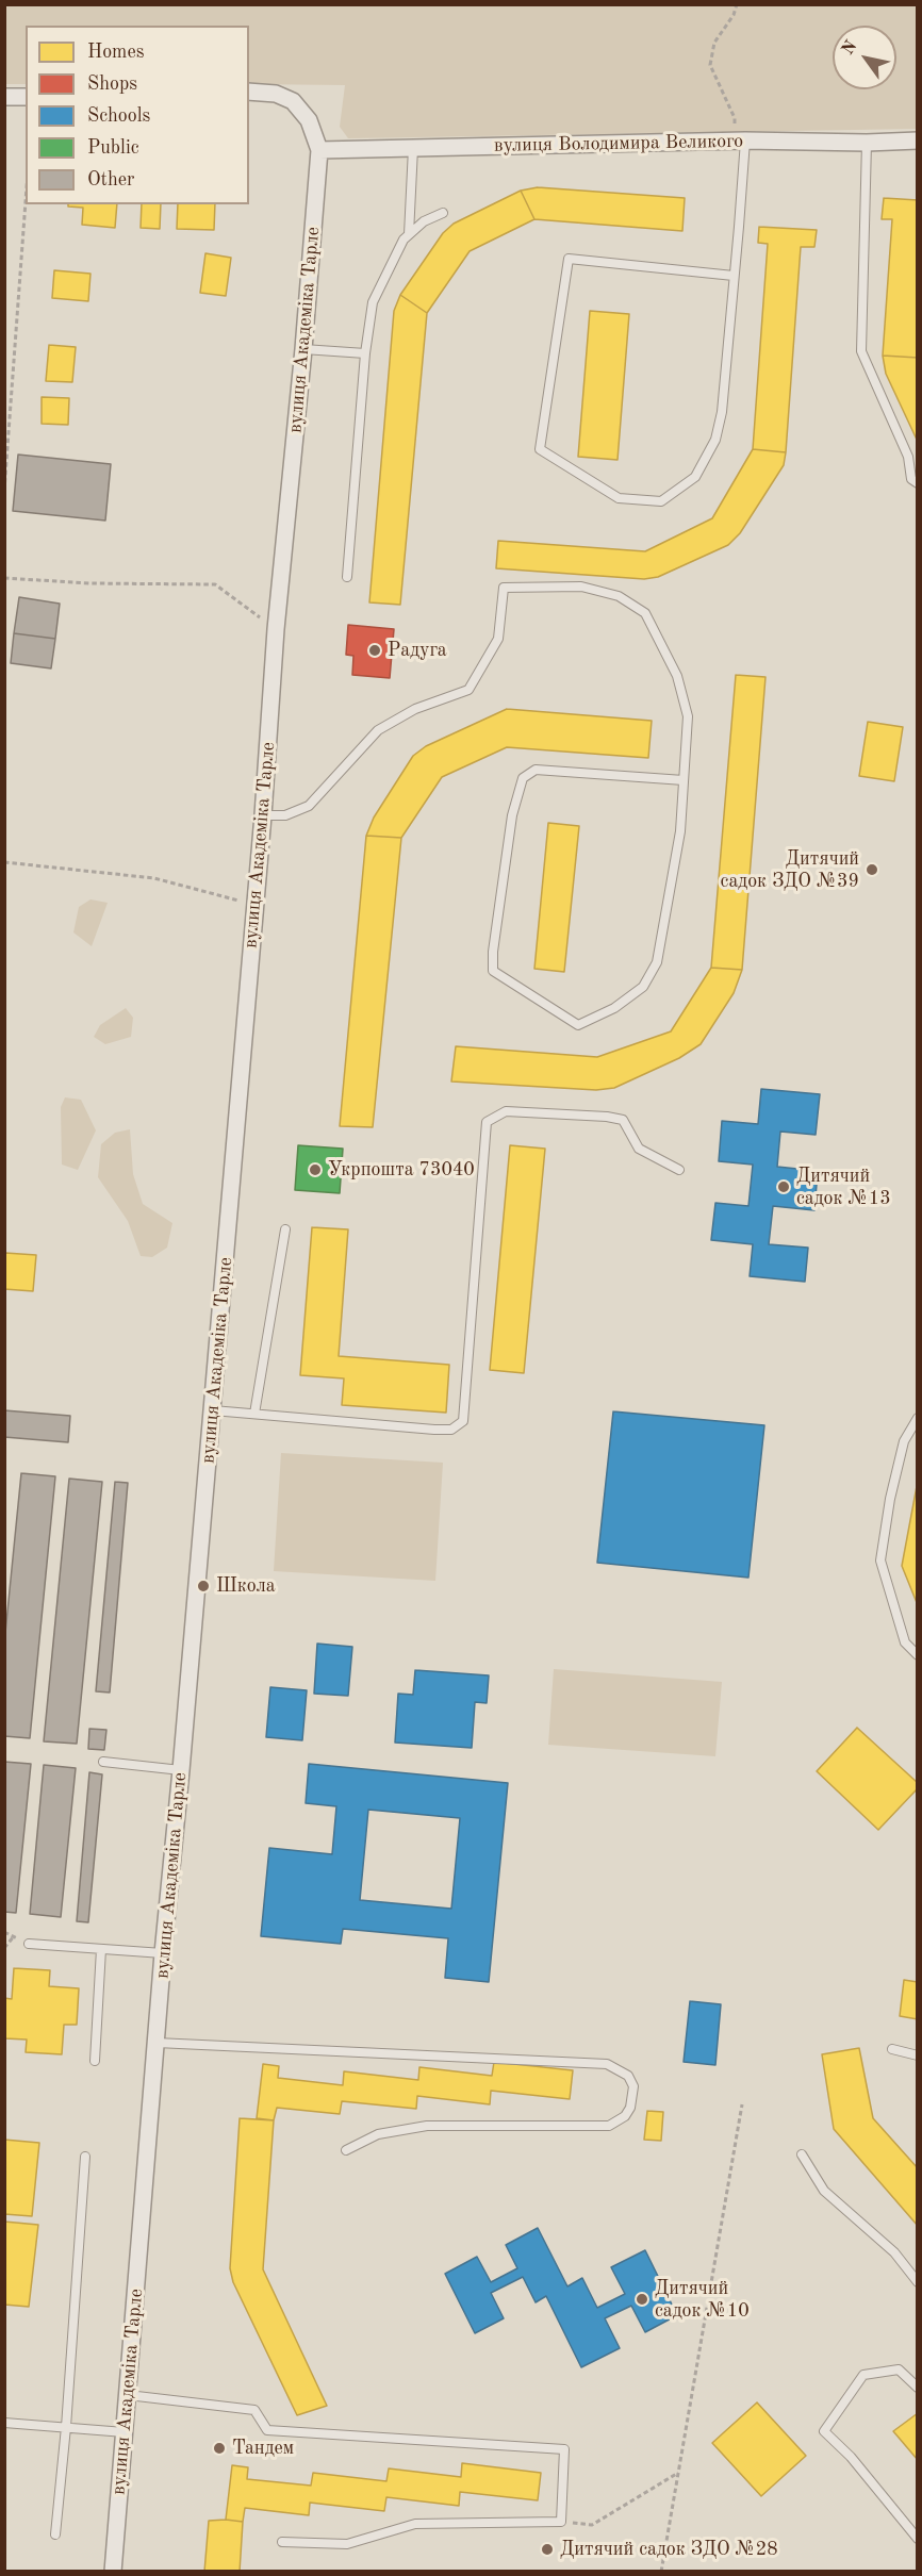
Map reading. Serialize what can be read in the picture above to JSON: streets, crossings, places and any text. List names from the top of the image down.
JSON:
{
  "streets": {
    "street": ["вулиця Володимира Великого", "вулиця Академіка Тарле"]
  },
  "crossings": [
    ["вулиця Володимира Великого", "вулиця Академіка Тарле"]
  ],
  "places": [
    "Радуга",
    "Дитячий садок ЗДО №39",
    "Укрпошта 73040",
    "Дитячий садок №13",
    "Школа",
    "Дитячий садок №10",
    "Тандем",
    "Дитячий садок ЗДО №28"
  ],
  "legend": [
    "Homes",
    "Shops",
    "Schools",
    "Public",
    "Other"
  ],
  "north": "top left"
}
